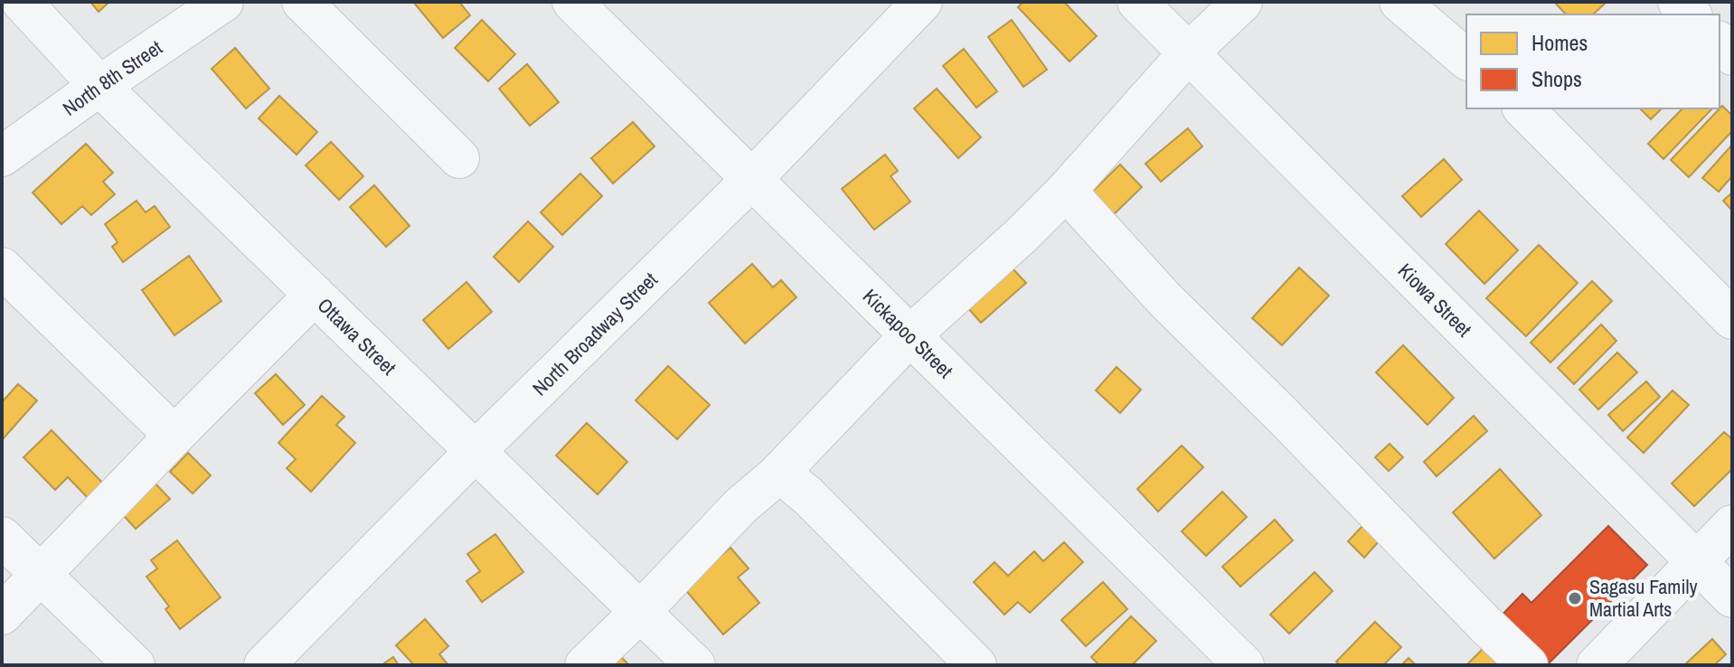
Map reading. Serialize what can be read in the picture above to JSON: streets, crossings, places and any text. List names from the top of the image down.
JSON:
{
  "streets": {
    "street": [
      "North 8th Street",
      "Kiowa Street",
      "Kickapoo Street",
      "North Broadway Street",
      "Ottawa Street"
    ]
  },
  "crossings": [
    ["North 8th Street", "Ottawa Street"],
    ["Kickapoo Street", "North Broadway Street"],
    ["North Broadway Street", "Ottawa Street"]
  ],
  "places": ["Sagasu Family Martial Arts"],
  "legend": ["Homes", "Shops"]
}
